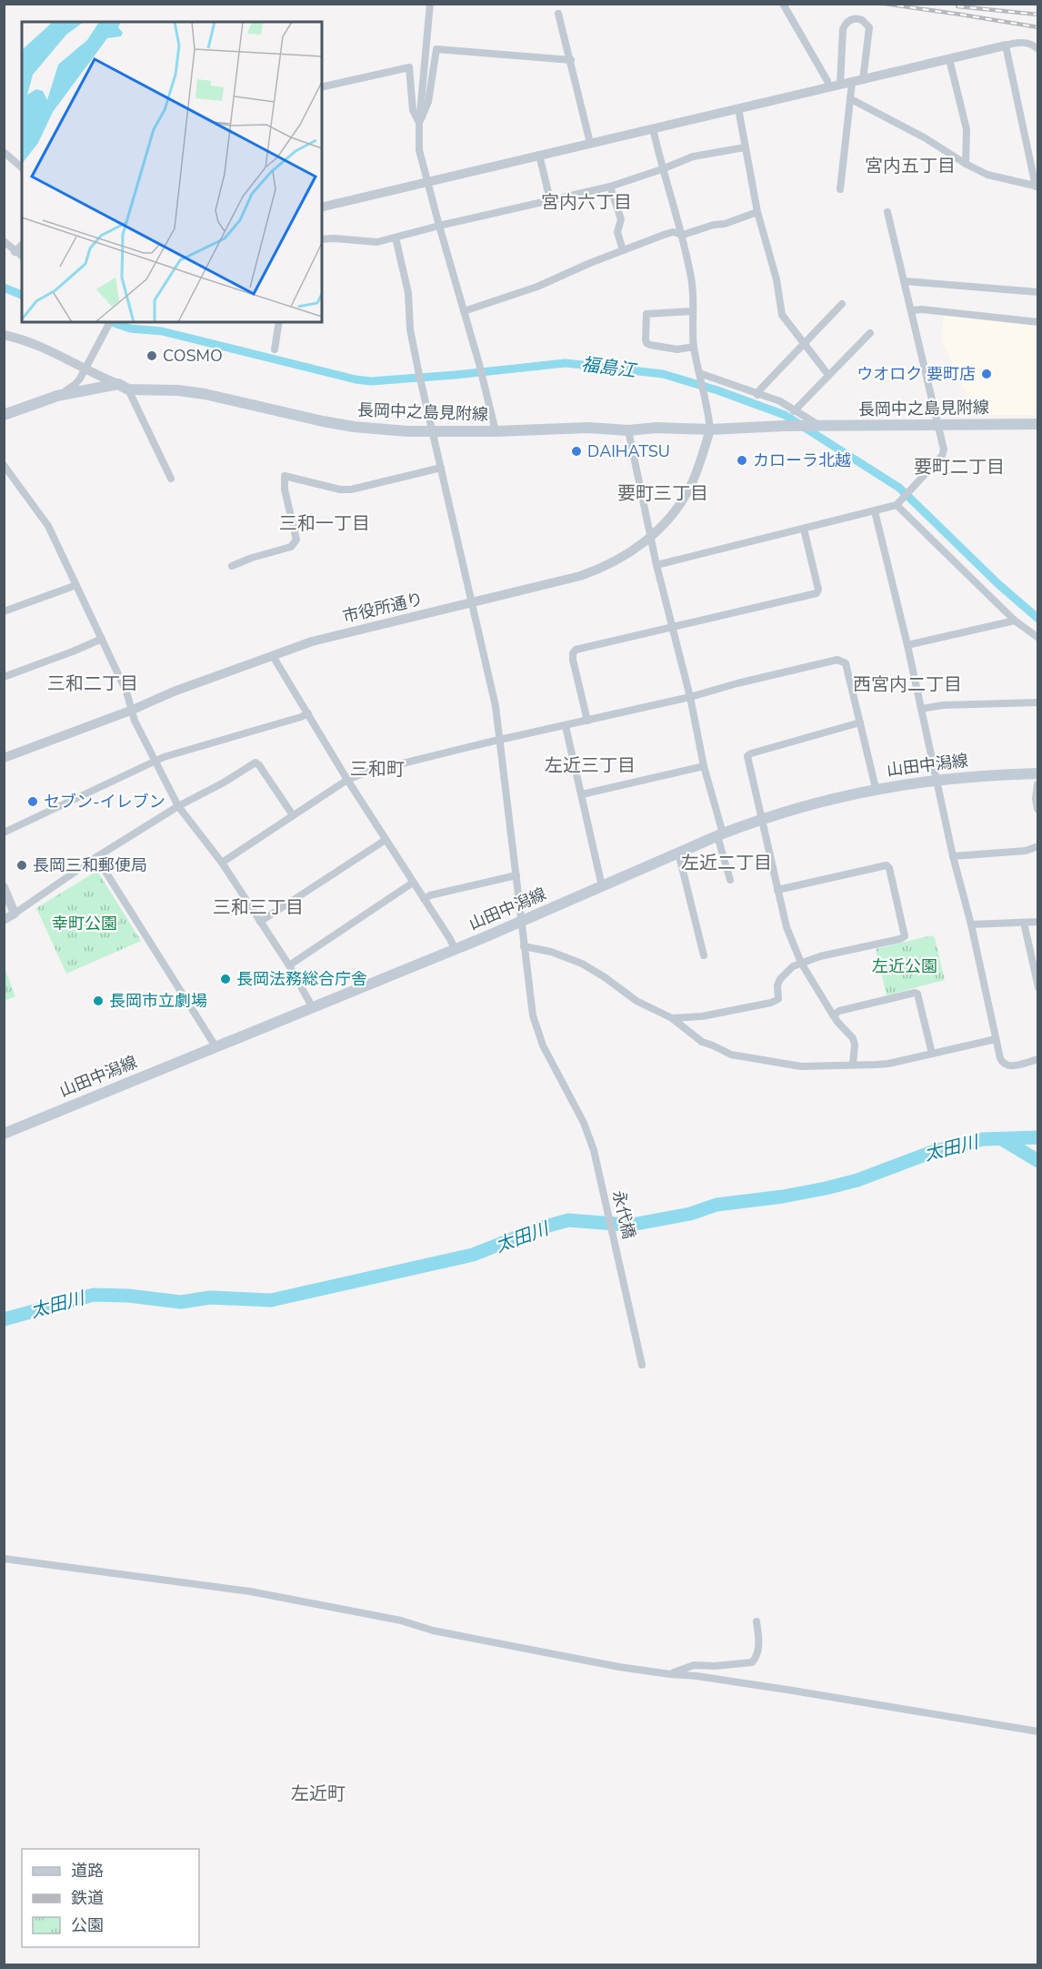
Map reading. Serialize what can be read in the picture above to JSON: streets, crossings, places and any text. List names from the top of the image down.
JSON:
{
  "streets": {
    "main road": ["長岡中之島見附線", "山田中潟線"],
    "street": ["市役所通り", "永代橋"]
  },
  "crossings": [
    ["長岡中之島見附線", "市役所通り"],
    ["長岡中之島見附線", "永代橋"],
    ["市役所通り", "永代橋"],
    ["山田中潟線", "永代橋"]
  ],
  "districts": [
    "宮内五丁目",
    "宮内六丁目",
    "要町二丁目",
    "要町三丁目",
    "三和一丁目",
    "三和二丁目",
    "西宮内二丁目",
    "左近三丁目",
    "三和町",
    "左近二丁目",
    "三和三丁目",
    "左近町"
  ],
  "water": ["福島江", "太田川"],
  "parks": ["幸町公園", "左近公園"],
  "places": [
    "COSMO",
    "ウオロク 要町店",
    "DAIHATSU",
    "カローラ北越",
    "セブン-イレブン",
    "長岡三和郵便局",
    "長岡法務総合庁舎",
    "長岡市立劇場"
  ],
  "legend": ["道路", "鉄道", "公園"]
}
